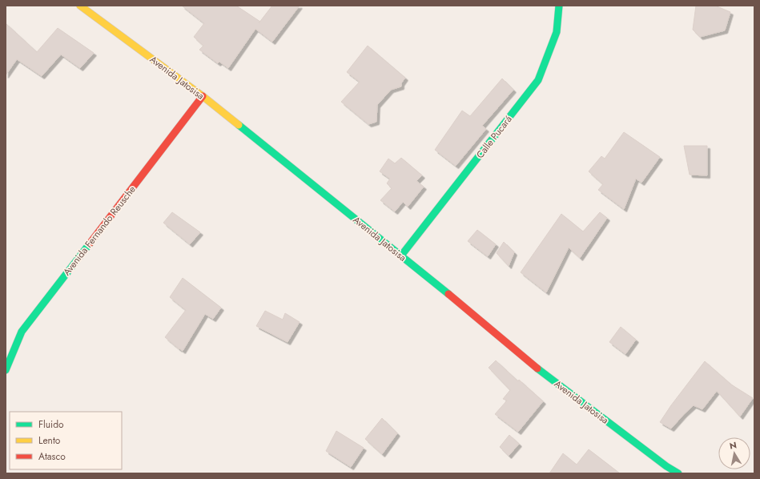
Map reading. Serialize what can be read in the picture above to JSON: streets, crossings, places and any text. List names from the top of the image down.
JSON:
{
  "streets": {
    "street": ["Avenida Jatosisa", "Calle Pucará", "Avenida Fernando Reusche"]
  },
  "crossings": [
    ["Avenida Jatosisa", "Calle Pucará"],
    ["Avenida Jatosisa", "Avenida Fernando Reusche"]
  ],
  "legend": ["Fluido", "Lento", "Atasco"],
  "north": "top"
}
